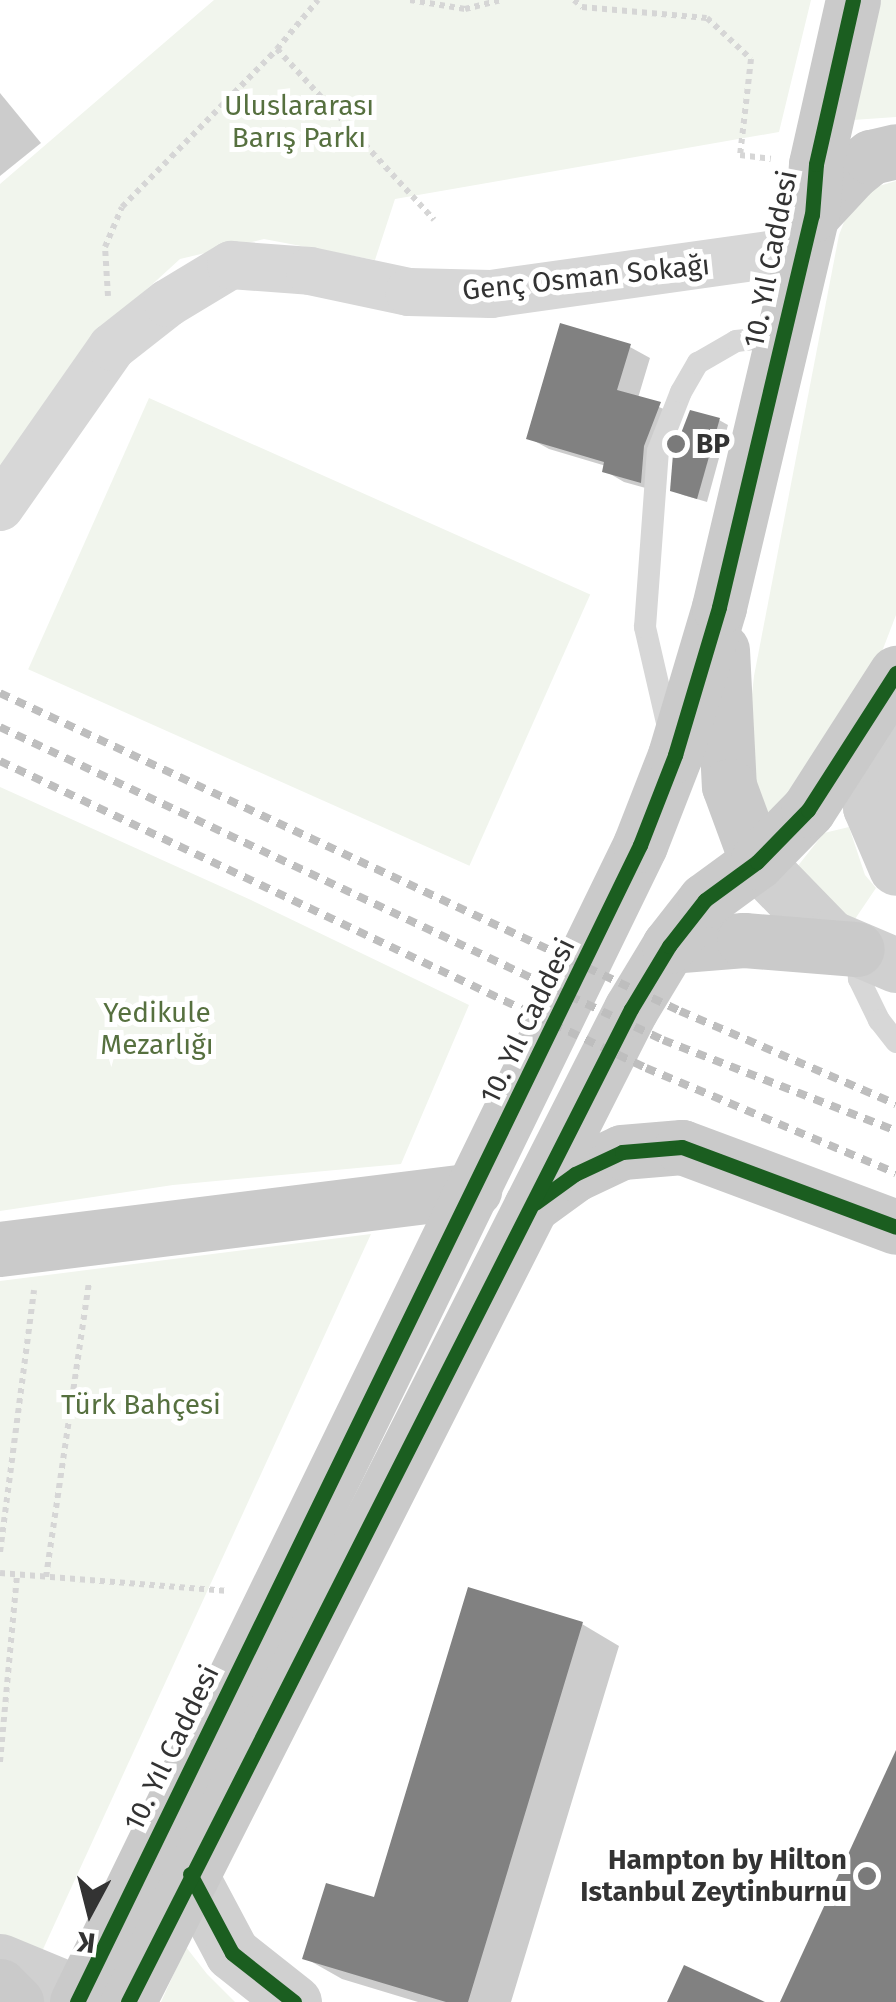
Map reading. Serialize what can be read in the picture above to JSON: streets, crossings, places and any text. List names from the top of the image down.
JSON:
{
  "streets": {
    "main road": ["10. Yıl Caddesi"],
    "street": ["Genç Osman Sokağı"]
  },
  "crossings": [
    ["10. Yıl Caddesi", "Genç Osman Sokağı"]
  ],
  "parks": ["Uluslararası Barış Parkı", "Yedikule Mezarlığı", "Türk Bahçesi"],
  "places": ["BP", "Hampton by Hilton Istanbul Zeytinburnu"],
  "north": "bottom"
}
